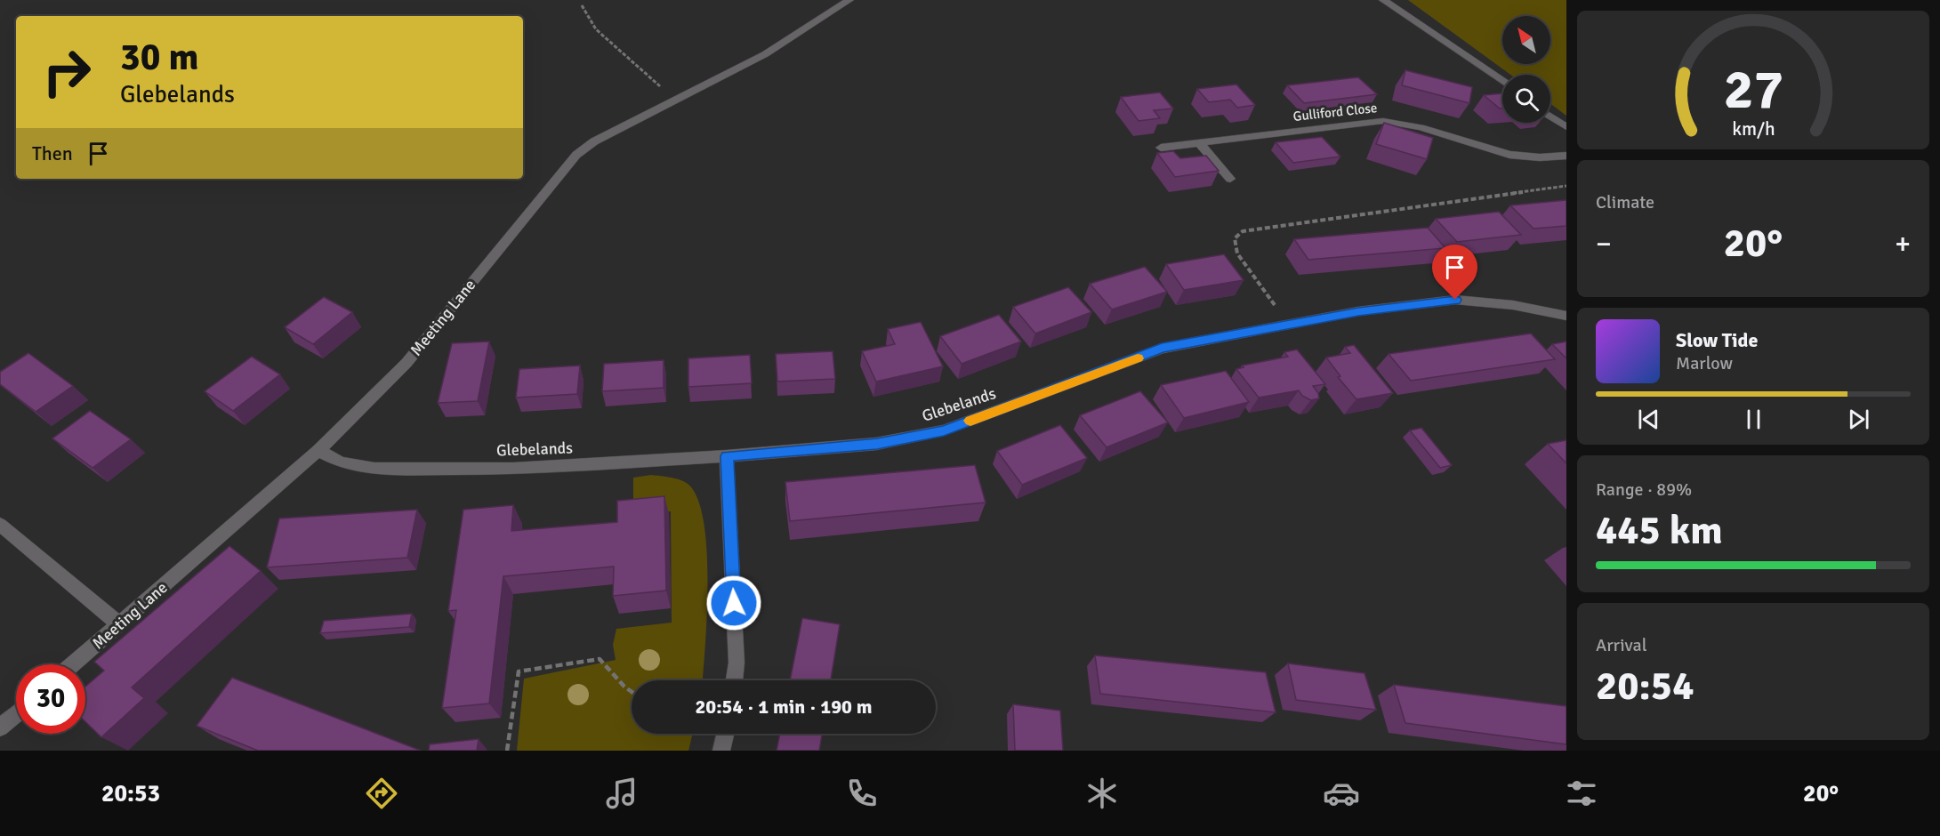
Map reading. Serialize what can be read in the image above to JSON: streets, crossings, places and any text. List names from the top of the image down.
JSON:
{
  "streets": {
    "street": ["Gulliford Close", "Meeting Lane", "Glebelands"]
  },
  "crossings": [
    ["Meeting Lane", "Glebelands"]
  ],
  "north": "top left",
  "page": {
    "turn": ["30 m", "Glebelands"],
    "then": "Then",
    "tile": [
      "Climate",
      ["Range · 89%", "445 km"],
      ["Arrival", "20:54"]
    ],
    "heat": ["−", "20°", "+"],
    "song": ["Slow Tide", "Marlow"],
    "limit": "30",
    "trip": "20:54 · 1 min · 190 m",
    "tabs": ["20:53", "20°"],
    "gauge": ["27", "km/h"]
  }
}
